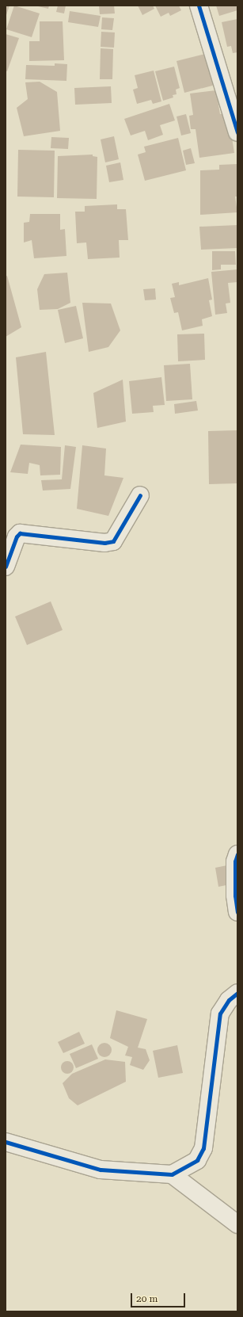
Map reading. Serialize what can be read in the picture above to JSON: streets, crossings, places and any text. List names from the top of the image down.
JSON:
{
  "scale_bar": "20 m"
}
